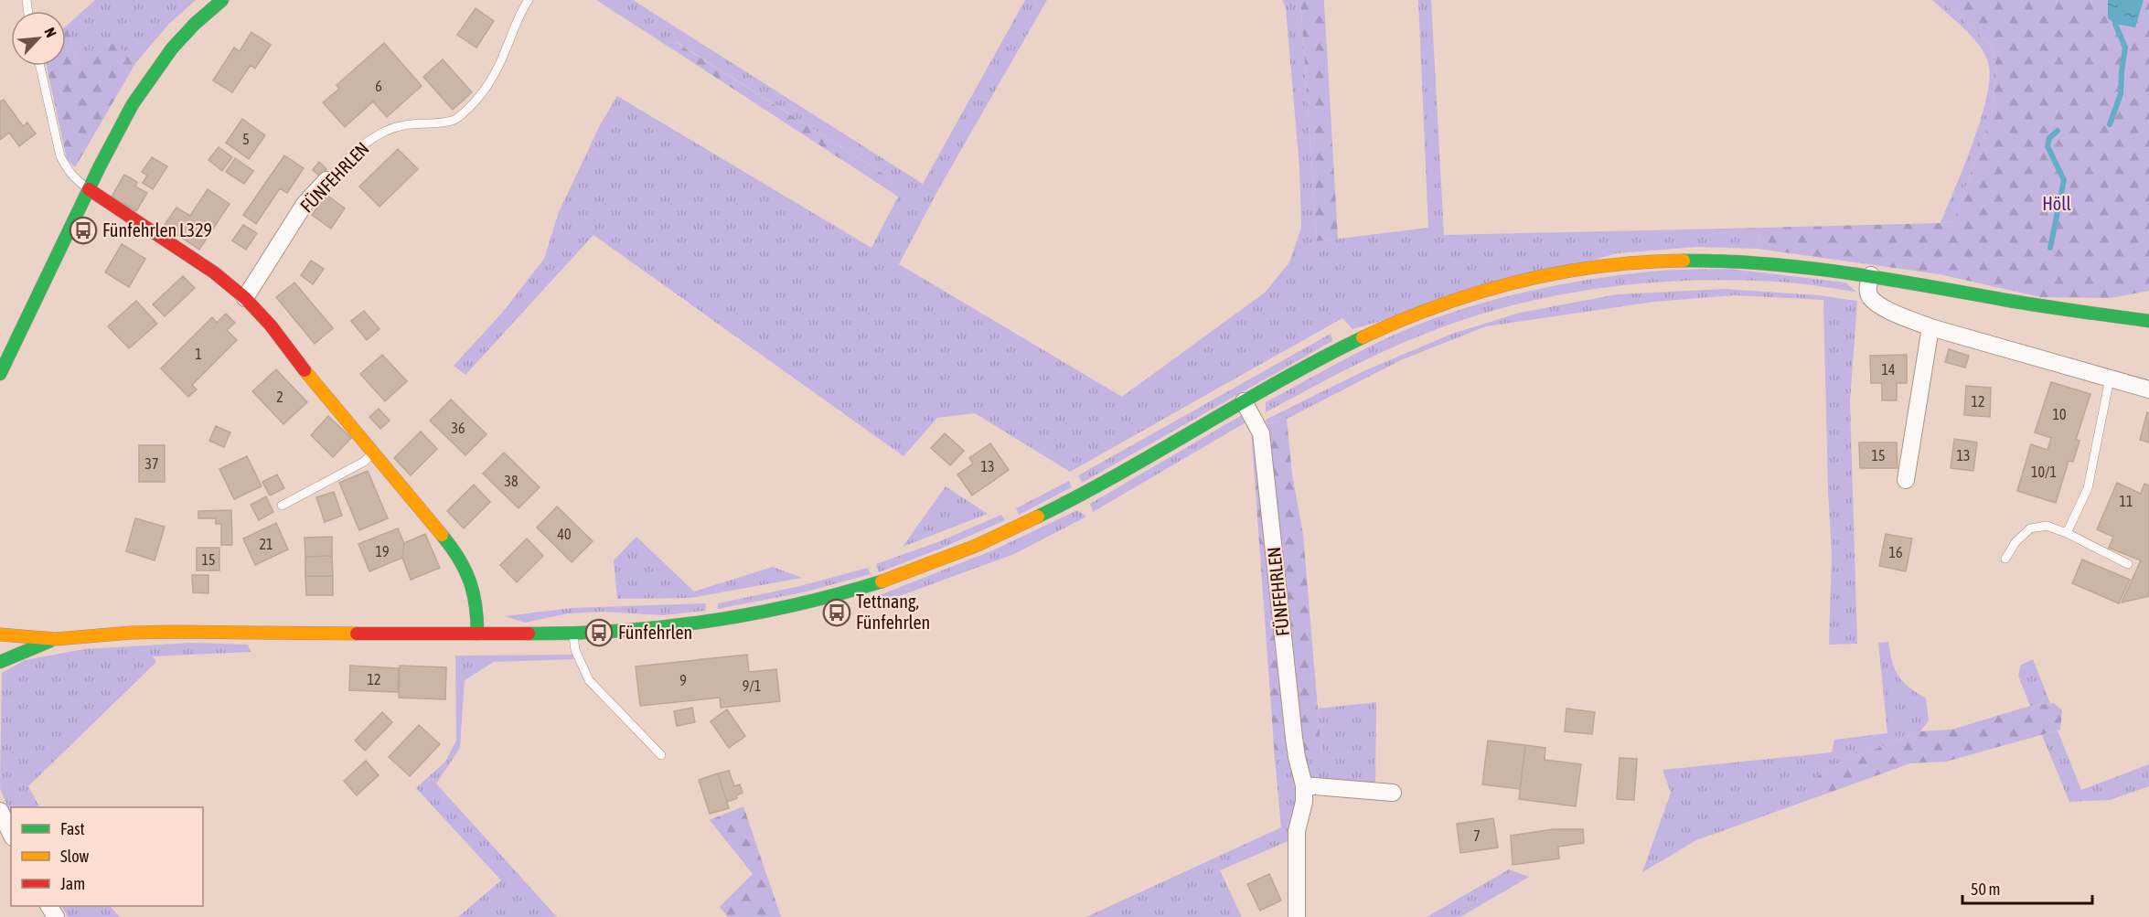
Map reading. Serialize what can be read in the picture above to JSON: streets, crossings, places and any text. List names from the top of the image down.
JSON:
{
  "streets": {
    "street": ["FÜNFEHRLEN"]
  },
  "parks": ["Höll"],
  "places": {
    "bus stop": ["Fünfehrlen L329", "Tettnang, Fünfehrlen", "Fünfehrlen"]
  },
  "house_numbers": [
    "6",
    "5",
    "1",
    "14",
    "2",
    "12",
    "10",
    "36",
    "15",
    "13",
    "37",
    "13",
    "10/1",
    "38",
    "11",
    "40",
    "21",
    "19",
    "16",
    "15",
    "12",
    "9",
    "9/1",
    "7"
  ],
  "legend": ["Fast", "Slow", "Jam"],
  "scale_bar": "50 m",
  "north": "top right"
}
